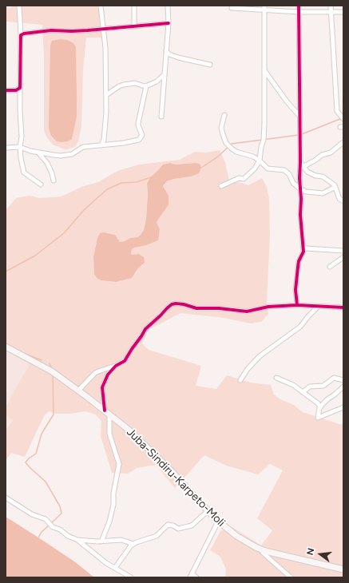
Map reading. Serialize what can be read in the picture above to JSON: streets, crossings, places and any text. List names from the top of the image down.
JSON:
{
  "streets": {
    "main road": ["Juba-Sindiru-Karpeto-Moli"]
  },
  "north": "left"
}
